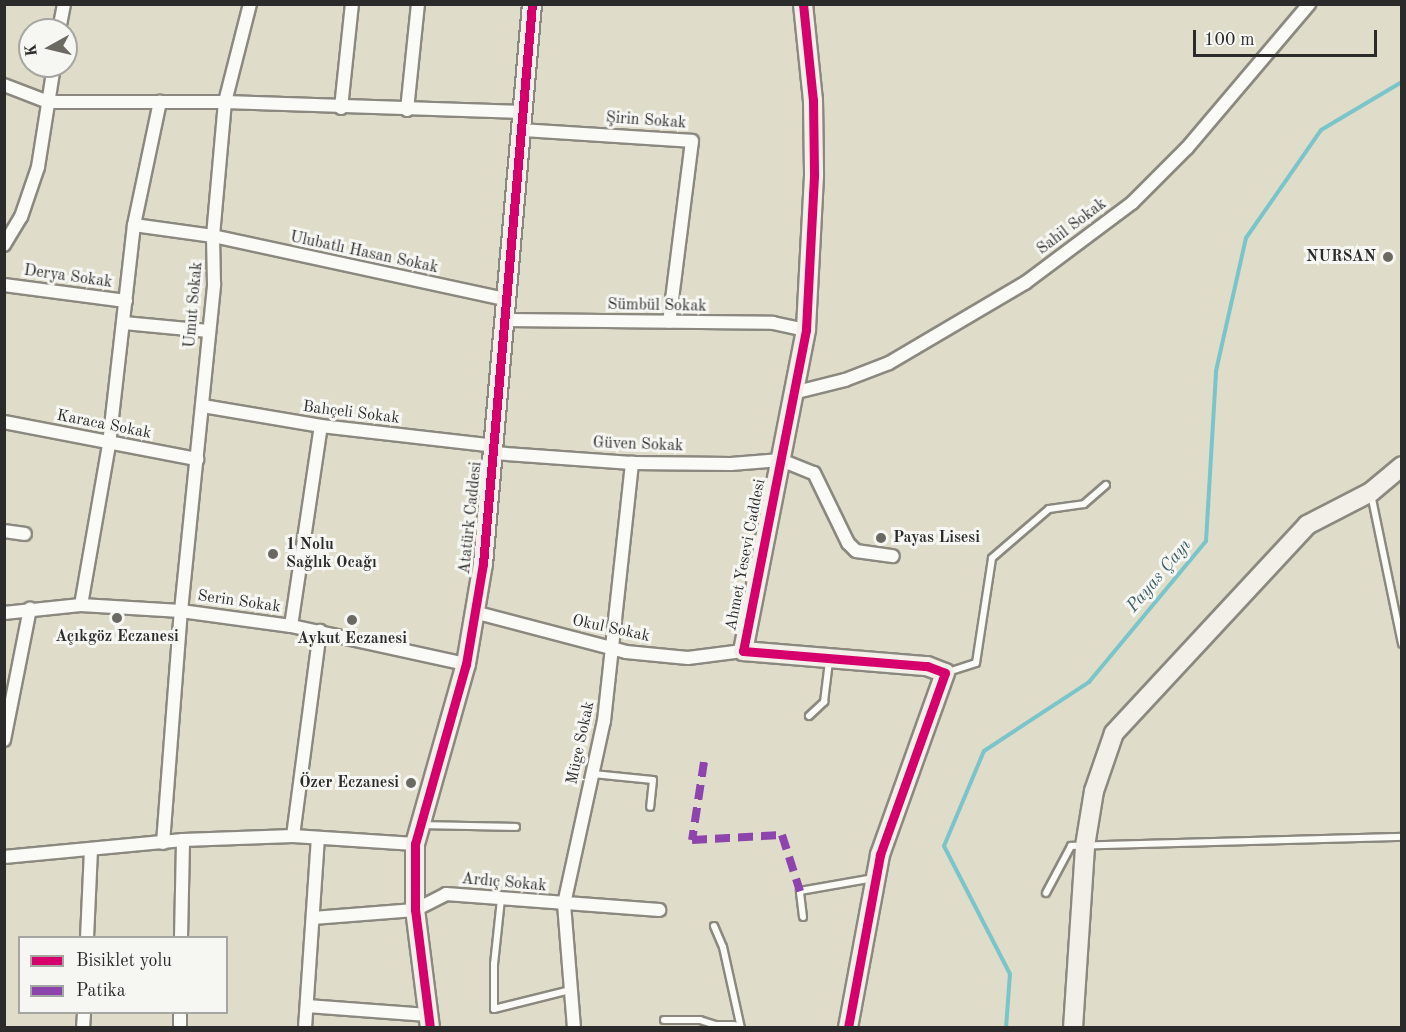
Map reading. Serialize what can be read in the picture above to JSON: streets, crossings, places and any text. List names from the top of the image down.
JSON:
{
  "streets": {
    "street": [
      "Şirin Sokak",
      "Sahil Sokak",
      "Ulubatlı Hasan Sokak",
      "Derya Sokak",
      "Umut Sokak",
      "Sümbül Sokak",
      "Bahçeli Sokak",
      "Karaca Sokak",
      "Güven Sokak",
      "Atatürk Caddesi",
      "Ahmet Yesevi Caddesi",
      "Serin Sokak",
      "Okul Sokak",
      "Müge Sokak",
      "Ardıç Sokak"
    ]
  },
  "crossings": [
    ["Şirin Sokak", "Sümbül Sokak"],
    ["Şirin Sokak", "Atatürk Caddesi"],
    ["Sahil Sokak", "Ahmet Yesevi Caddesi"],
    ["Ulubatlı Hasan Sokak", "Umut Sokak"],
    ["Ulubatlı Hasan Sokak", "Atatürk Caddesi"],
    ["Umut Sokak", "Bahçeli Sokak"],
    ["Umut Sokak", "Karaca Sokak"],
    ["Umut Sokak", "Serin Sokak"],
    ["Sümbül Sokak", "Atatürk Caddesi"],
    ["Sümbül Sokak", "Ahmet Yesevi Caddesi"],
    ["Bahçeli Sokak", "Güven Sokak"],
    ["Bahçeli Sokak", "Atatürk Caddesi"],
    ["Güven Sokak", "Atatürk Caddesi"],
    ["Güven Sokak", "Ahmet Yesevi Caddesi"],
    ["Güven Sokak", "Müge Sokak"],
    ["Atatürk Caddesi", "Serin Sokak"],
    ["Atatürk Caddesi", "Okul Sokak"],
    ["Atatürk Caddesi", "Ardıç Sokak"],
    ["Ahmet Yesevi Caddesi", "Okul Sokak"],
    ["Okul Sokak", "Müge Sokak"],
    ["Müge Sokak", "Ardıç Sokak"]
  ],
  "water": ["Payas Çayı"],
  "places": [
    "NURSAN",
    "Payas Lisesi",
    "1 Nolu Sağlık Ocağı",
    "Açıkgöz Eczanesi",
    "Aykut Eczanesi",
    "Özer Eczanesi"
  ],
  "legend": ["Bisiklet yolu", "Patika"],
  "scale_bar": "100 m",
  "north": "left"
}
